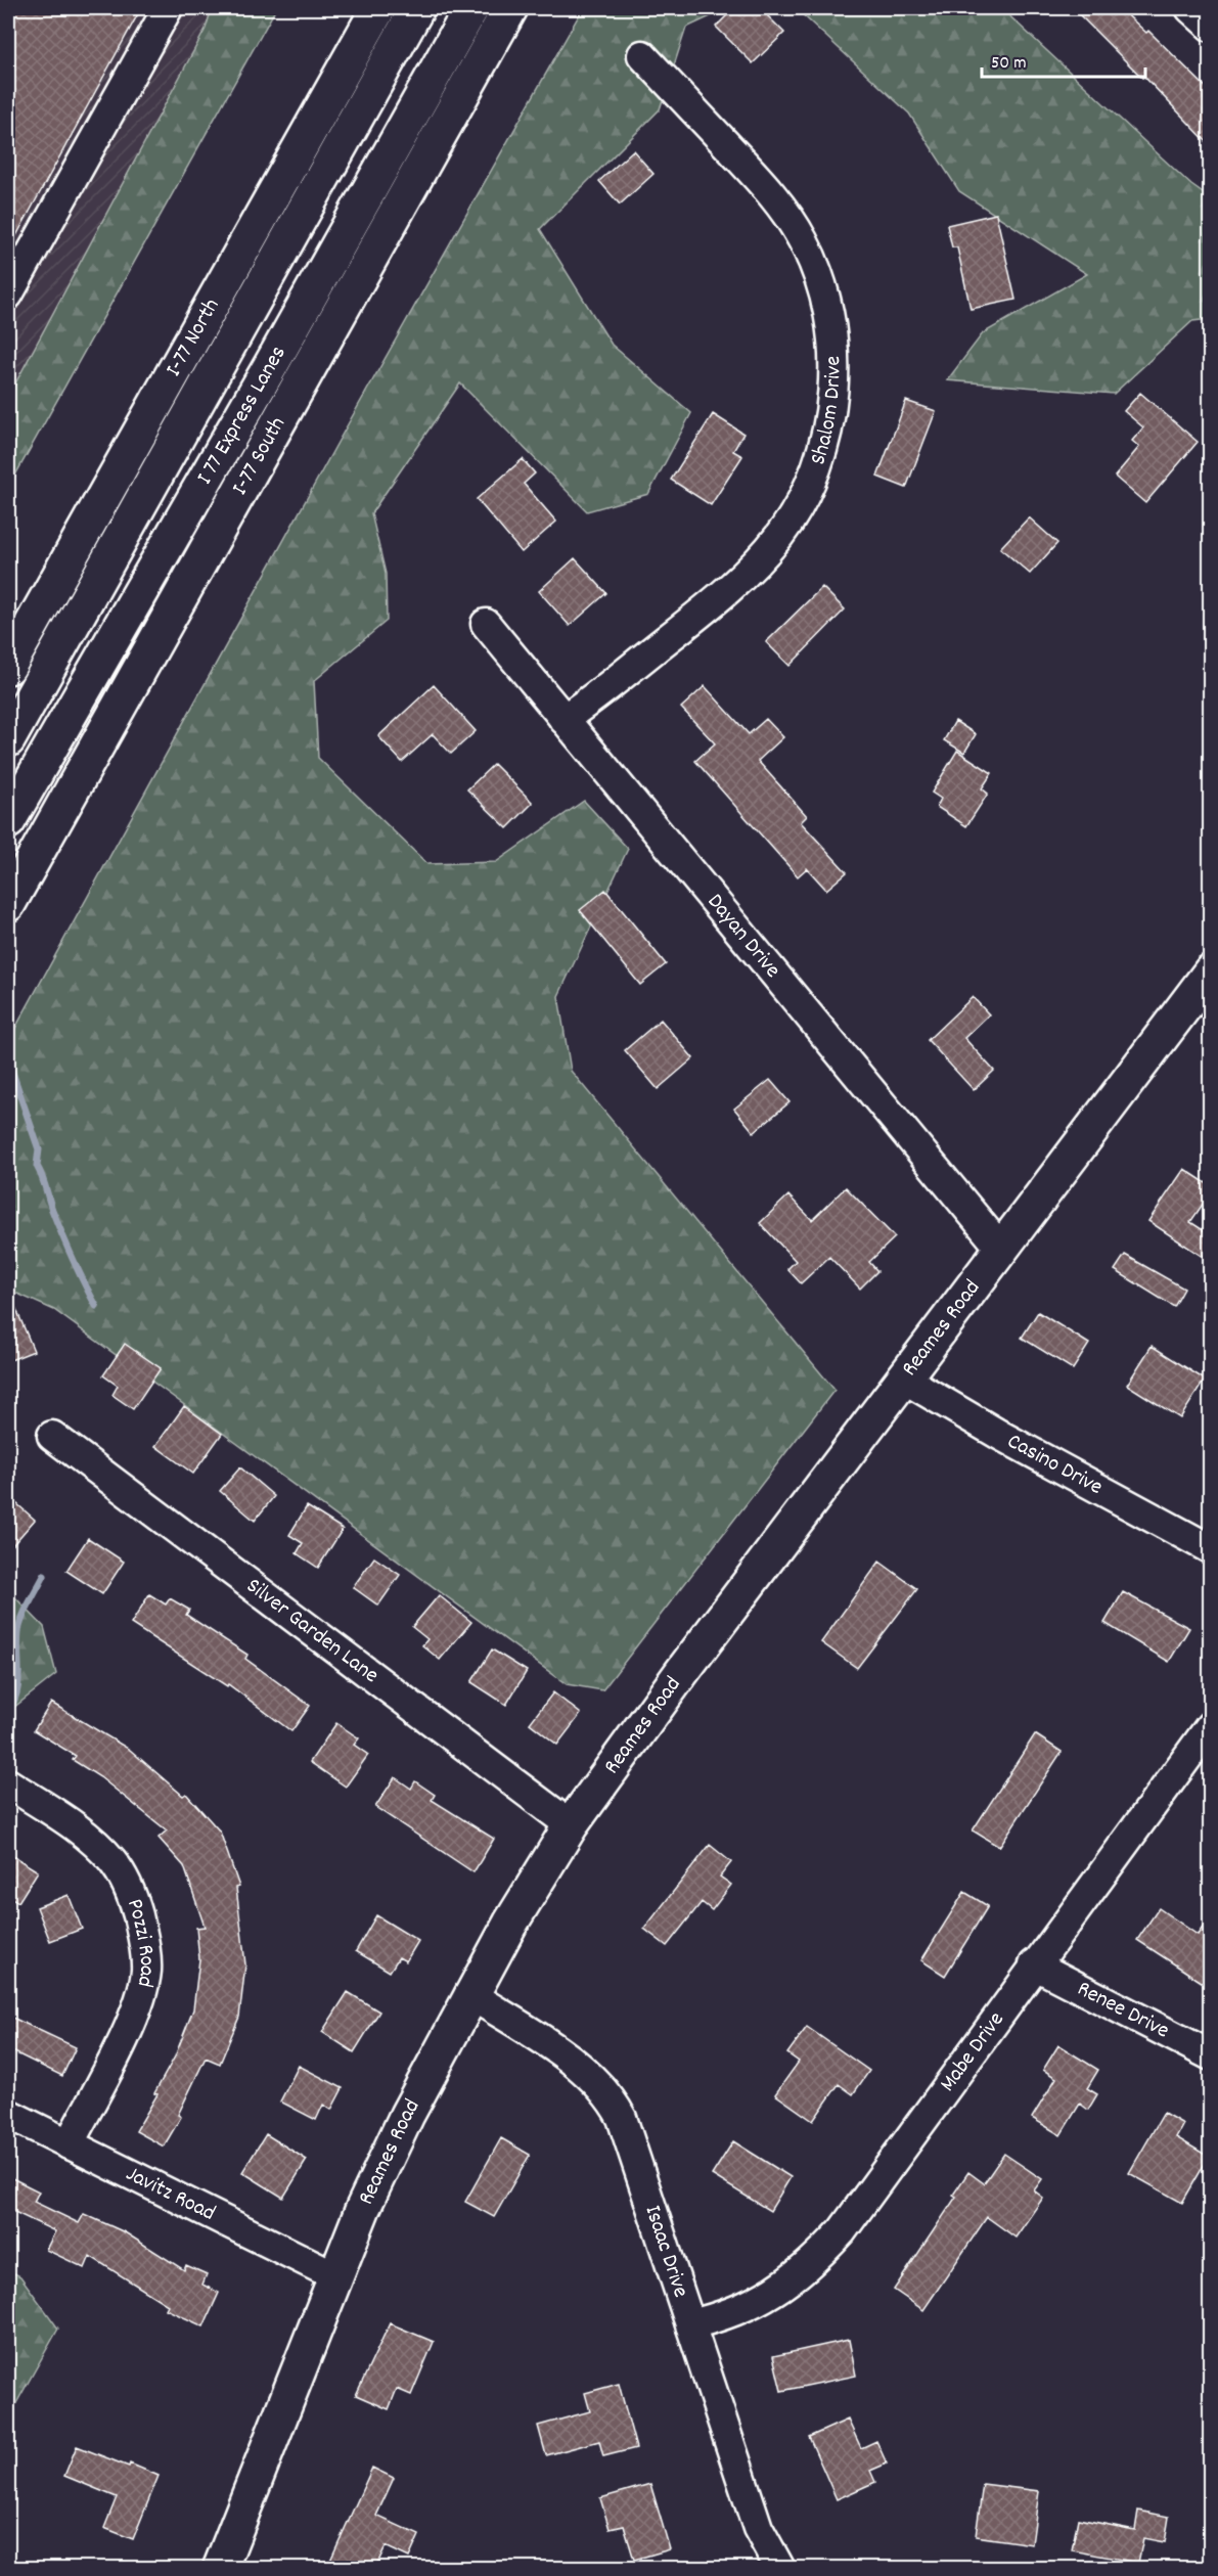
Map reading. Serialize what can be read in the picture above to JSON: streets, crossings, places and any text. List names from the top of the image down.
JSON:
{
  "streets": {
    "main road": [
      "I-77 North",
      "I 77 Express Lanes",
      "I-77 South",
      "Reames Road"
    ],
    "street": [
      "Shalom Drive",
      "Dayan Drive",
      "Casino Drive",
      "Silver Garden Lane",
      "Pozzi Road",
      "Renee Drive",
      "Mabe Drive",
      "Javitz Road",
      "Isaac Drive"
    ]
  },
  "crossings": [
    ["Shalom Drive", "Dayan Drive"],
    ["Dayan Drive", "Reames Road"],
    ["Reames Road", "Casino Drive"],
    ["Reames Road", "Silver Garden Lane"],
    ["Reames Road", "Javitz Road"],
    ["Reames Road", "Isaac Drive"],
    ["Pozzi Road", "Javitz Road"],
    ["Renee Drive", "Mabe Drive"],
    ["Mabe Drive", "Isaac Drive"]
  ],
  "scale_bar": "50 m"
}
